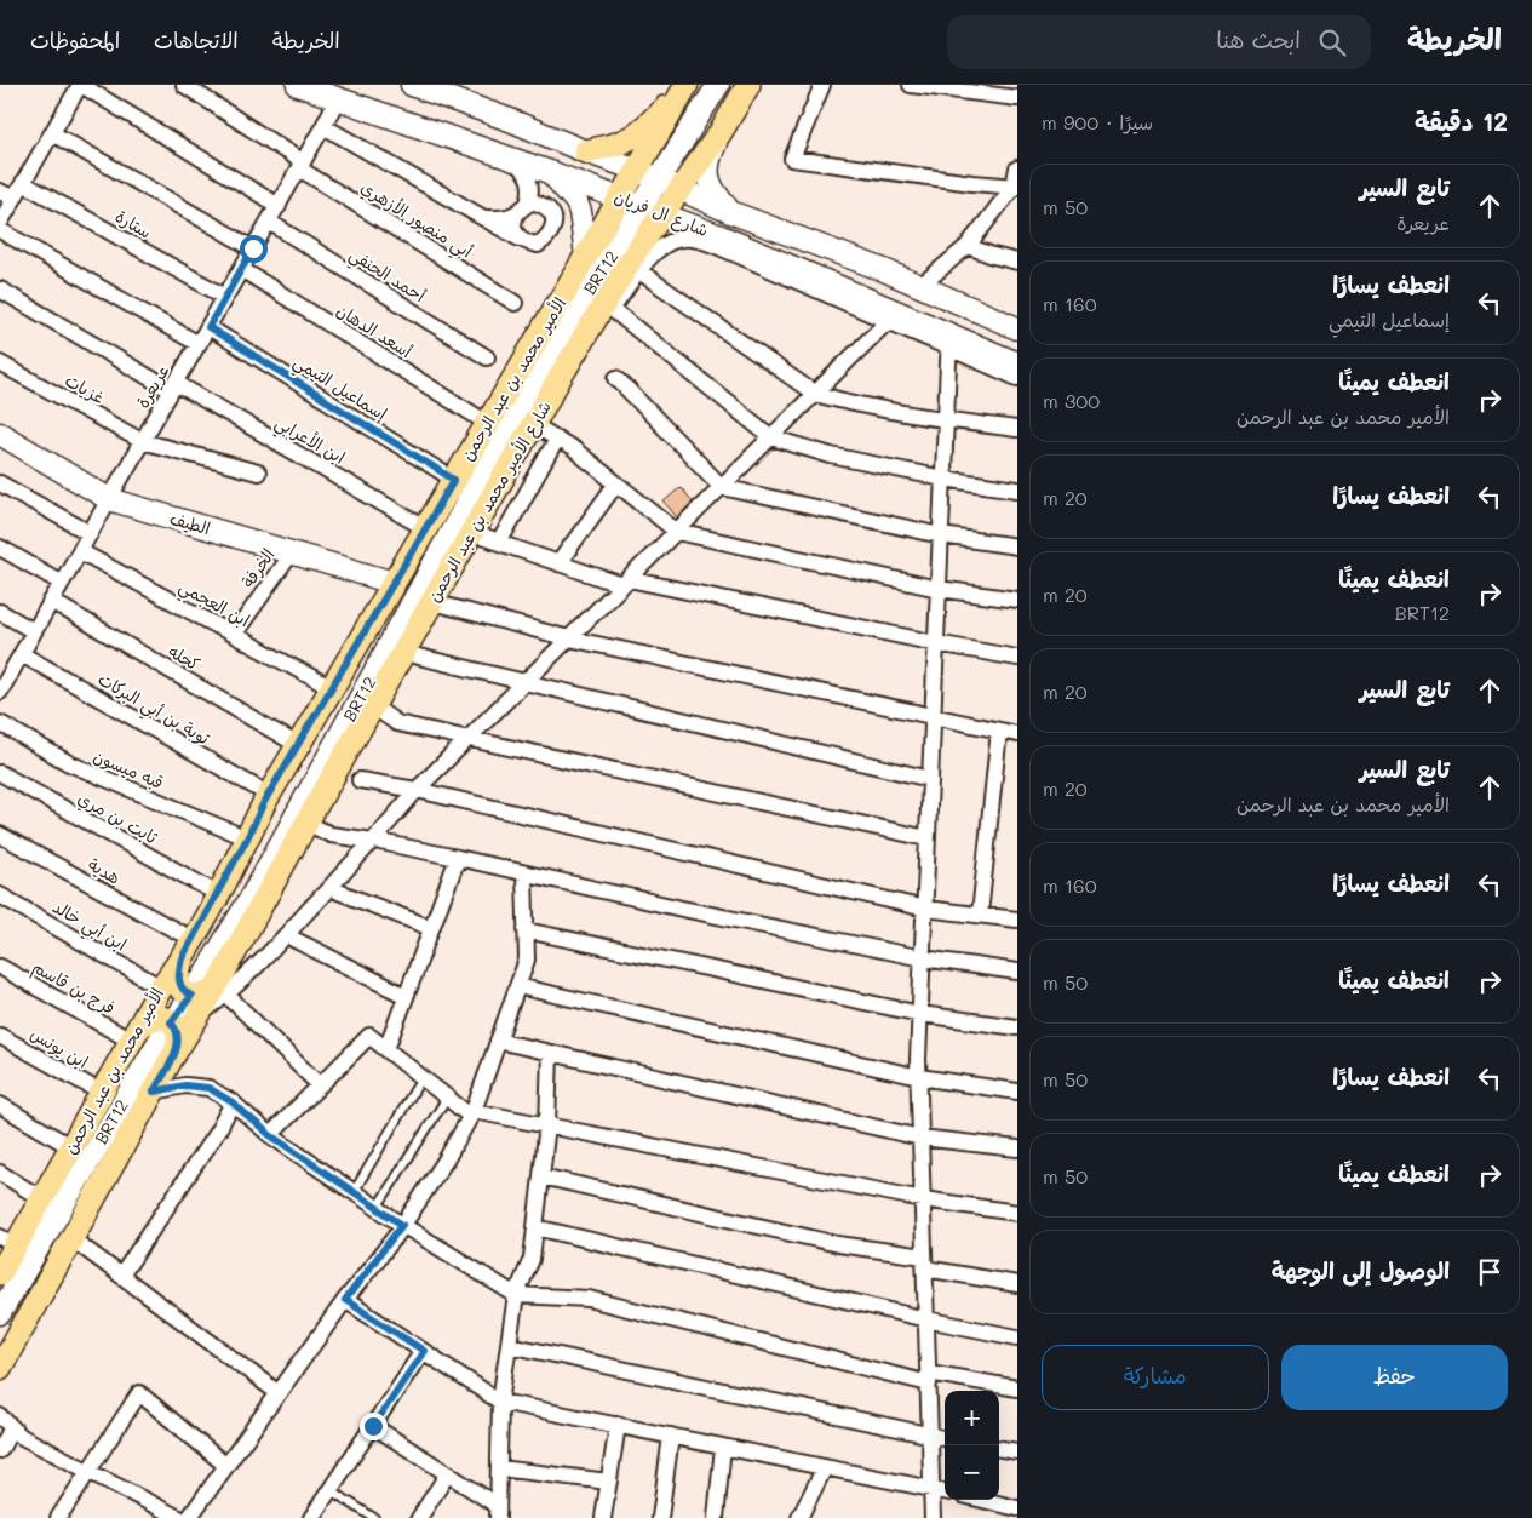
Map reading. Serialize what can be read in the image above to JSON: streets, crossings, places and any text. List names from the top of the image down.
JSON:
{
  "streets": {
    "main road": [
      "شارع ال فريان",
      "BRT12",
      "الأمير محمد بن عبد الرحمن",
      "شارع الأمير محمد بن عبد الرحمن",
      "الطيف"
    ],
    "street": [
      "أبي منصور الأزهري",
      "ستارة",
      "أحمد الحنفي",
      "أسعد الدهان",
      "عريعرة",
      "إسماعيل التيمي",
      "غزيات",
      "ابن الأعرابي",
      "الخرفة",
      "ابن العجمي",
      "كحله",
      "توبة بن أبي البركات",
      "قبه ميسون",
      "ثابت بن مري",
      "هدية",
      "ابن أبي خالد",
      "فرج بن قاسم",
      "ابن يونس"
    ]
  },
  "crossings": [
    ["شارع ال فريان", "BRT12"],
    ["شارع ال فريان", "الأمير محمد بن عبد الرحمن"],
    ["شارع ال فريان", "عريعرة"],
    ["شارع ال فريان", "شارع الأمير محمد بن عبد الرحمن"],
    ["أبي منصور الأزهري", "عريعرة"],
    ["ستارة", "عريعرة"],
    ["BRT12", "شارع الأمير محمد بن عبد الرحمن"],
    ["أحمد الحنفي", "عريعرة"],
    ["أسعد الدهان", "الأمير محمد بن عبد الرحمن"],
    ["أسعد الدهان", "عريعرة"],
    ["الأمير محمد بن عبد الرحمن", "إسماعيل التيمي"],
    ["الأمير محمد بن عبد الرحمن", "ابن الأعرابي"],
    ["الأمير محمد بن عبد الرحمن", "الطيف"],
    ["الأمير محمد بن عبد الرحمن", "ابن العجمي"],
    ["الأمير محمد بن عبد الرحمن", "كحله"],
    ["الأمير محمد بن عبد الرحمن", "توبة بن أبي البركات"],
    ["الأمير محمد بن عبد الرحمن", "قبه ميسون"],
    ["الأمير محمد بن عبد الرحمن", "ثابت بن مري"],
    ["الأمير محمد بن عبد الرحمن", "هدية"],
    ["الأمير محمد بن عبد الرحمن", "ابن أبي خالد"],
    ["الأمير محمد بن عبد الرحمن", "فرج بن قاسم"],
    ["الأمير محمد بن عبد الرحمن", "ابن يونس"],
    ["عريعرة", "إسماعيل التيمي"],
    ["عريعرة", "غزيات"],
    ["عريعرة", "ابن الأعرابي"],
    ["عريعرة", "الطيف"],
    ["عريعرة", "ابن العجمي"],
    ["عريعرة", "كحله"],
    ["عريعرة", "توبة بن أبي البركات"],
    ["الطيف", "الخرفة"],
    ["الخرفة", "ابن العجمي"]
  ],
  "page": {
    "header": "الخريطة",
    "search": "ابحث هنا",
    "nav": ["الخريطة", "الاتجاهات", "المحفوظات"],
    "heading": ["12 دقيقة", "سيرًا · 900 m"],
    "list": [
      ["تابع السير", "عريعرة", "50 m"],
      ["انعطف يسارًا", "إسماعيل التيمي", "160 m"],
      ["انعطف يمينًا", "الأمير محمد بن عبد الرحمن", "300 m"],
      ["انعطف يسارًا", "20 m"],
      ["انعطف يمينًا", "BRT12", "20 m"],
      ["تابع السير", "20 m"],
      ["تابع السير", "الأمير محمد بن عبد الرحمن", "20 m"],
      ["انعطف يسارًا", "160 m"],
      ["انعطف يمينًا", "50 m"],
      ["انعطف يسارًا", "50 m"],
      ["انعطف يمينًا", "50 m"],
      "الوصول إلى الوجهة"
    ],
    "buttons": ["حفظ", "مشاركة"],
    "map_buttons": ["+", "−"]
  }
}
